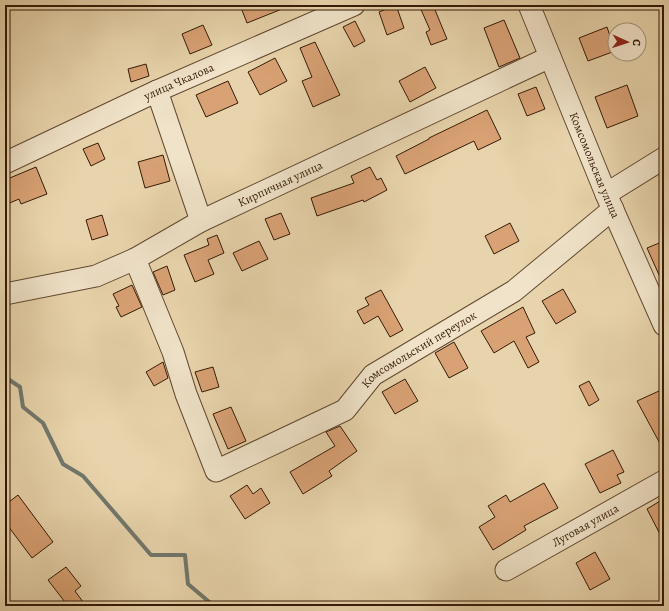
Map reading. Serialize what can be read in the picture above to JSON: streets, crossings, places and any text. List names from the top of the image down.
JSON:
{
  "streets": {
    "street": [
      "улица Чкалова",
      "Комсомольская улица",
      "Кирпичная улица",
      "Комсомольский переулок",
      "Луговая улица"
    ]
  },
  "crossings": [
    ["Комсомольская улица", "Кирпичная улица"],
    ["Комсомольская улица", "Комсомольский переулок"],
    ["Кирпичная улица", "Комсомольский переулок"]
  ],
  "north": "right"
}
